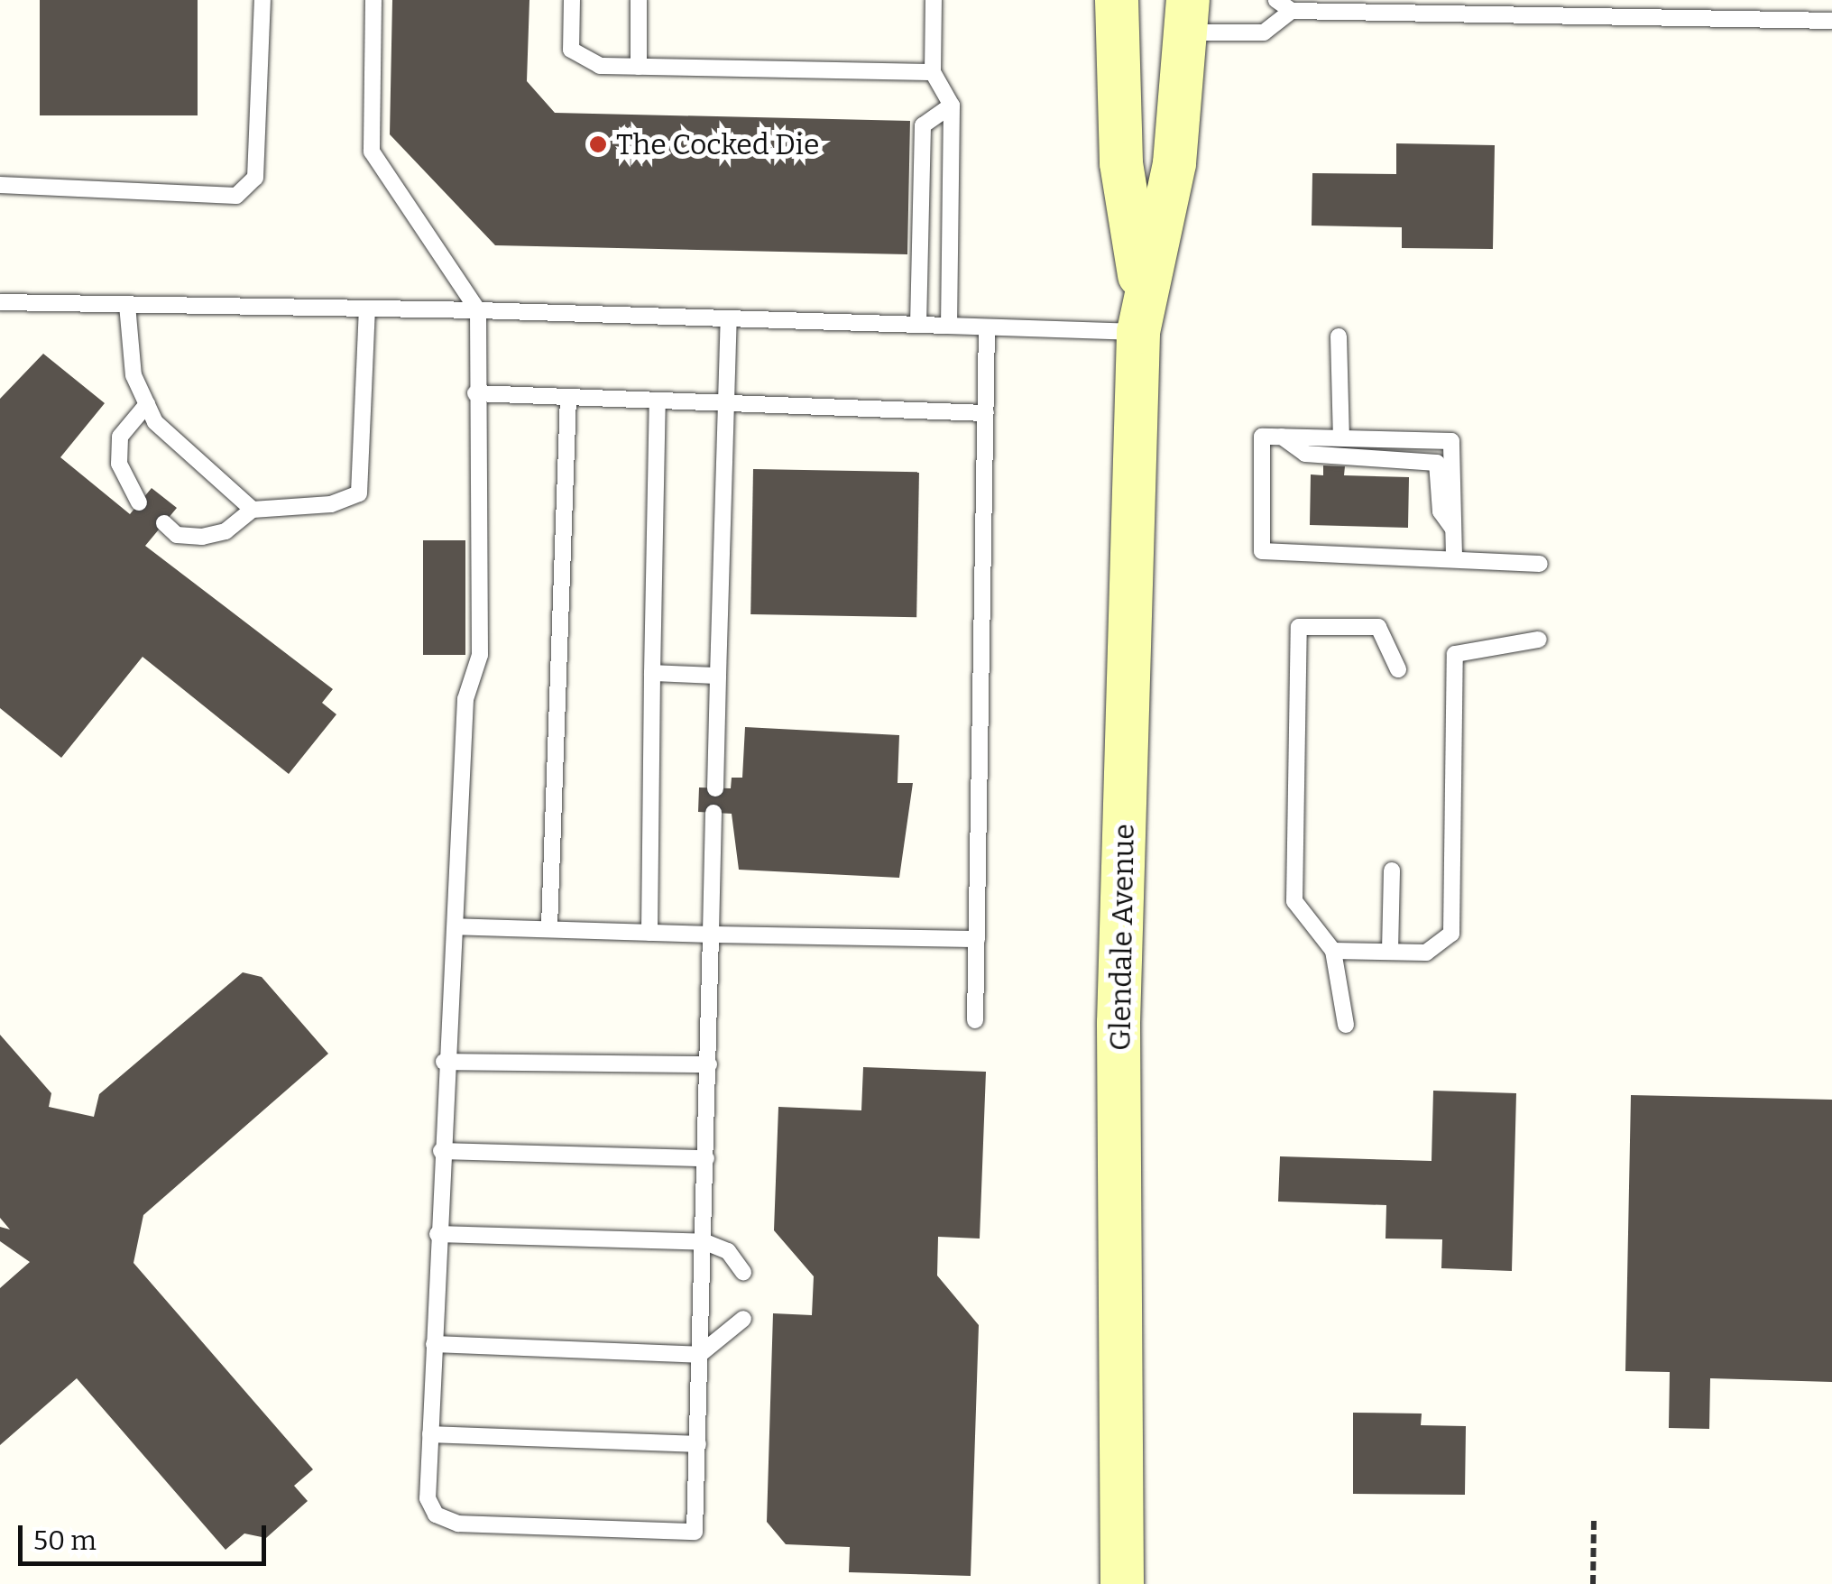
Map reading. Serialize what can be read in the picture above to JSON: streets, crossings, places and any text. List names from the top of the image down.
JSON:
{
  "streets": {
    "main road": ["Glendale Avenue"]
  },
  "places": ["The Cocked Die"],
  "scale_bar": "50 m"
}
